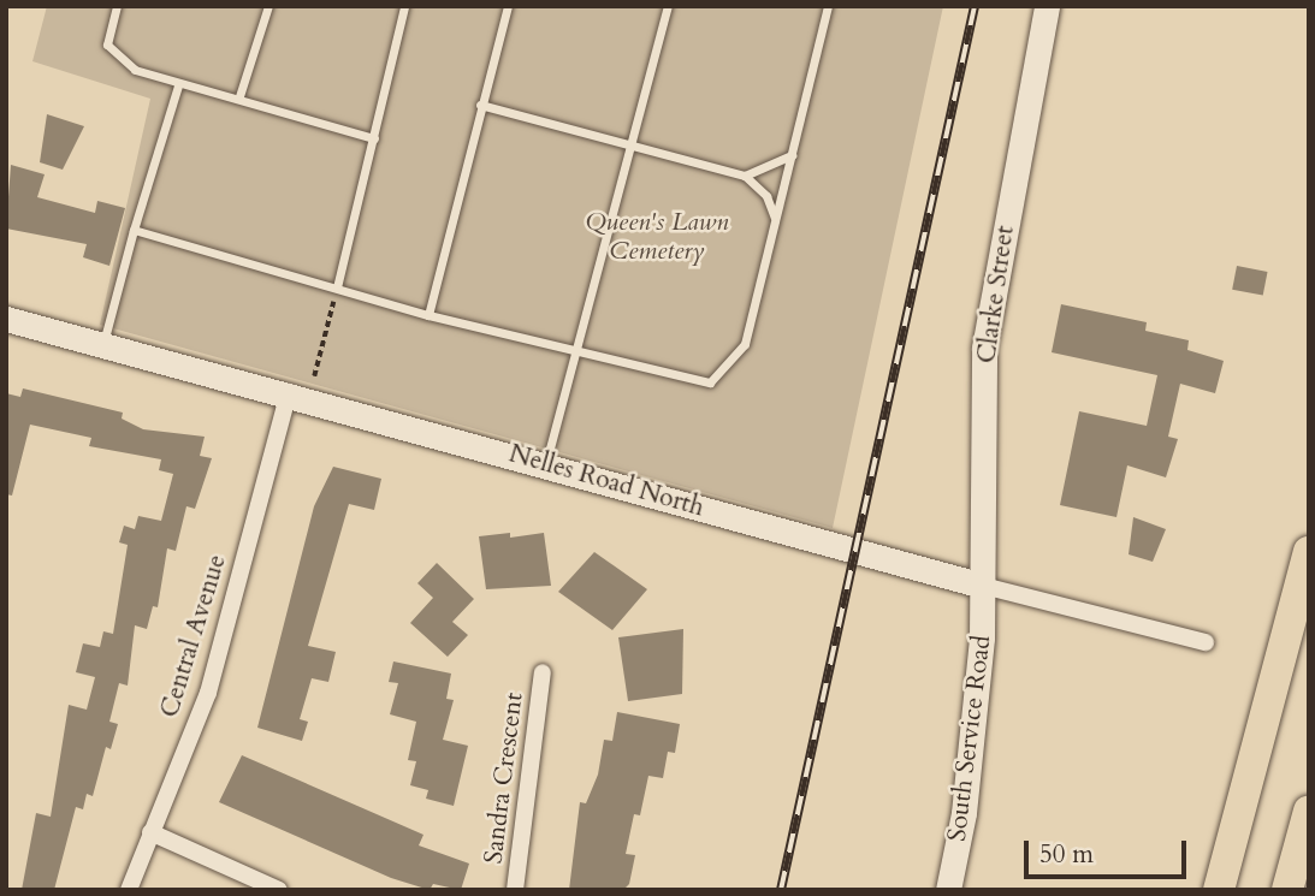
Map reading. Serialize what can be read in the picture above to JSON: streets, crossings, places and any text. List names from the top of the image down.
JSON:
{
  "streets": {
    "street": [
      "Clarke Street",
      "Nelles Road North",
      "Central Avenue",
      "South Service Road",
      "Sandra Crescent"
    ]
  },
  "crossings": [
    ["Clarke Street", "Nelles Road North"],
    ["Clarke Street", "South Service Road"],
    ["Nelles Road North", "Central Avenue"],
    ["Nelles Road North", "South Service Road"]
  ],
  "parks": ["Queen's Lawn Cemetery"],
  "scale_bar": "50 m"
}
